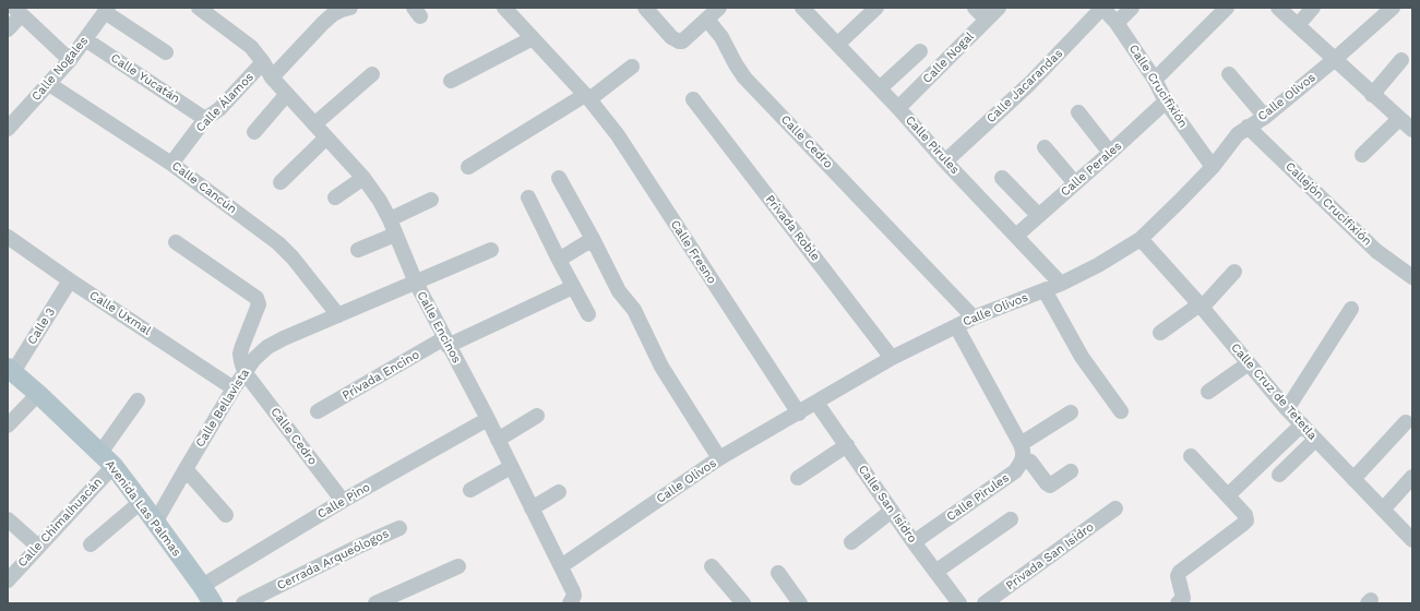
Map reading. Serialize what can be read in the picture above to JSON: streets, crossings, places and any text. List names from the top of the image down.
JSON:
{
  "streets": {
    "main road": ["Avenida Las Palmas"],
    "street": [
      "Calle Nogal",
      "Calle Nogales",
      "Calle Yucatán",
      "Calle Jacarandas",
      "Calle Crucifixión",
      "Calle Olivos",
      "Calle Álamos",
      "Calle Cedro",
      "Calle Pirules",
      "Calle Perales",
      "Calle Cancún",
      "Callejón Crucifixión",
      "Privada Roble",
      "Calle Fresno",
      "Calle Uxmal",
      "Calle 3",
      "Calle Encinos",
      "Privada Encino",
      "Calle Cruz de Tetetla",
      "Calle Bellavista",
      "Calle Pino",
      "Calle San Isidro",
      "Calle Chimalhuacán",
      "Privada San Isidro",
      "Cerrada Arqueólogos"
    ]
  },
  "crossings": [
    ["Calle Nogal", "Calle Pirules"],
    ["Calle Nogales", "Calle Yucatán"],
    ["Calle Nogales", "Calle Cancún"],
    ["Calle Yucatán", "Calle Álamos"],
    ["Calle Jacarandas", "Calle Crucifixión"],
    ["Calle Jacarandas", "Calle Pirules"],
    ["Calle Crucifixión", "Calle Olivos"],
    ["Calle Crucifixión", "Calle Perales"],
    ["Calle Olivos", "Calle Cedro"],
    ["Calle Olivos", "Calle Pirules"],
    ["Calle Olivos", "Callejón Crucifixión"],
    ["Calle Olivos", "Privada Roble"],
    ["Calle Olivos", "Calle Fresno"],
    ["Calle Olivos", "Calle Encinos"],
    ["Calle Olivos", "Calle Cruz de Tetetla"],
    ["Calle Olivos", "Calle San Isidro"],
    ["Calle Álamos", "Calle Cancún"],
    ["Calle Álamos", "Calle Encinos"],
    ["Calle Cedro", "Calle Bellavista"],
    ["Calle Cedro", "Calle Pino"],
    ["Calle Pirules", "Calle Perales"],
    ["Calle Pirules", "Calle San Isidro"],
    ["Calle Cancún", "Calle Bellavista"],
    ["Calle Uxmal", "Calle 3"],
    ["Calle Uxmal", "Calle Bellavista"],
    ["Calle 3", "Avenida Las Palmas"],
    ["Calle Encinos", "Privada Encino"],
    ["Calle Encinos", "Calle Bellavista"],
    ["Calle Encinos", "Calle Pino"],
    ["Calle Bellavista", "Avenida Las Palmas"],
    ["Calle Pino", "Avenida Las Palmas"],
    ["Avenida Las Palmas", "Calle Chimalhuacán"]
  ]
}
